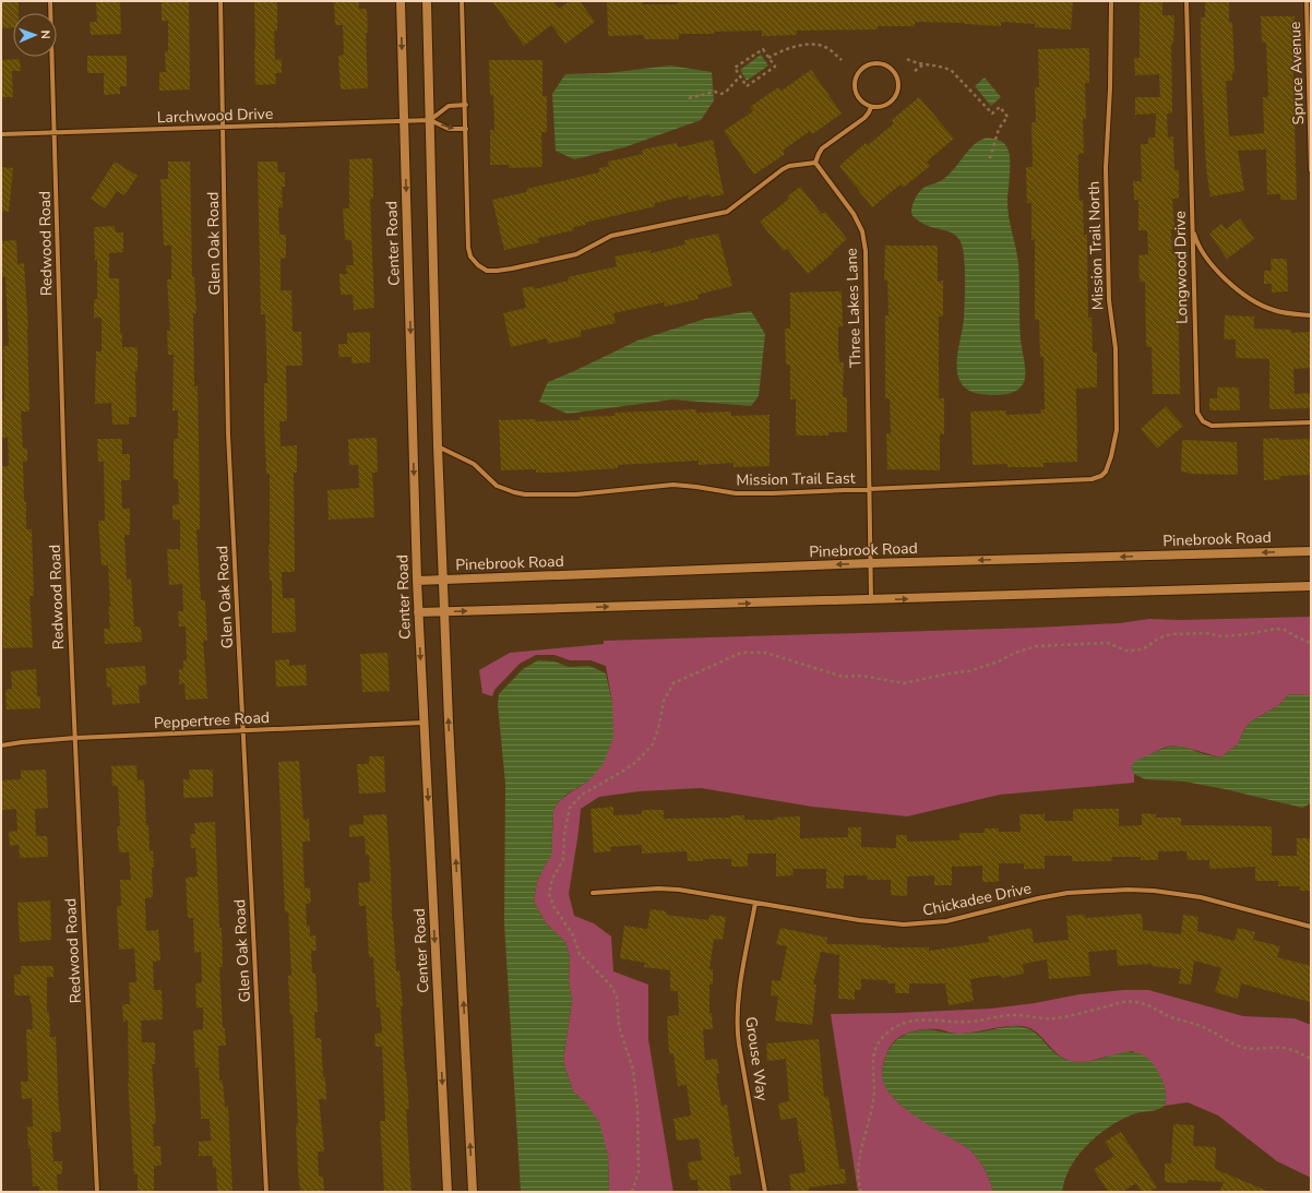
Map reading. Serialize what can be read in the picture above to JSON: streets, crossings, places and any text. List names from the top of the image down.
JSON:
{
  "streets": {
    "street": [
      "Spruce Avenue",
      "Larchwood Drive",
      "Redwood Road",
      "Glen Oak Road",
      "Center Road",
      "Mission Trail North",
      "Longwood Drive",
      "Three Lakes Lane",
      "Mission Trail East",
      "Pinebrook Road",
      "Peppertree Road",
      "Chickadee Drive",
      "Grouse Way"
    ]
  },
  "crossings": [
    ["Larchwood Drive", "Redwood Road"],
    ["Larchwood Drive", "Glen Oak Road"],
    ["Larchwood Drive", "Center Road"],
    ["Redwood Road", "Peppertree Road"],
    ["Glen Oak Road", "Peppertree Road"],
    ["Center Road", "Pinebrook Road"],
    ["Center Road", "Peppertree Road"],
    ["Mission Trail North", "Mission Trail East"],
    ["Three Lakes Lane", "Mission Trail East"],
    ["Three Lakes Lane", "Pinebrook Road"],
    ["Chickadee Drive", "Grouse Way"]
  ],
  "north": "right"
}
